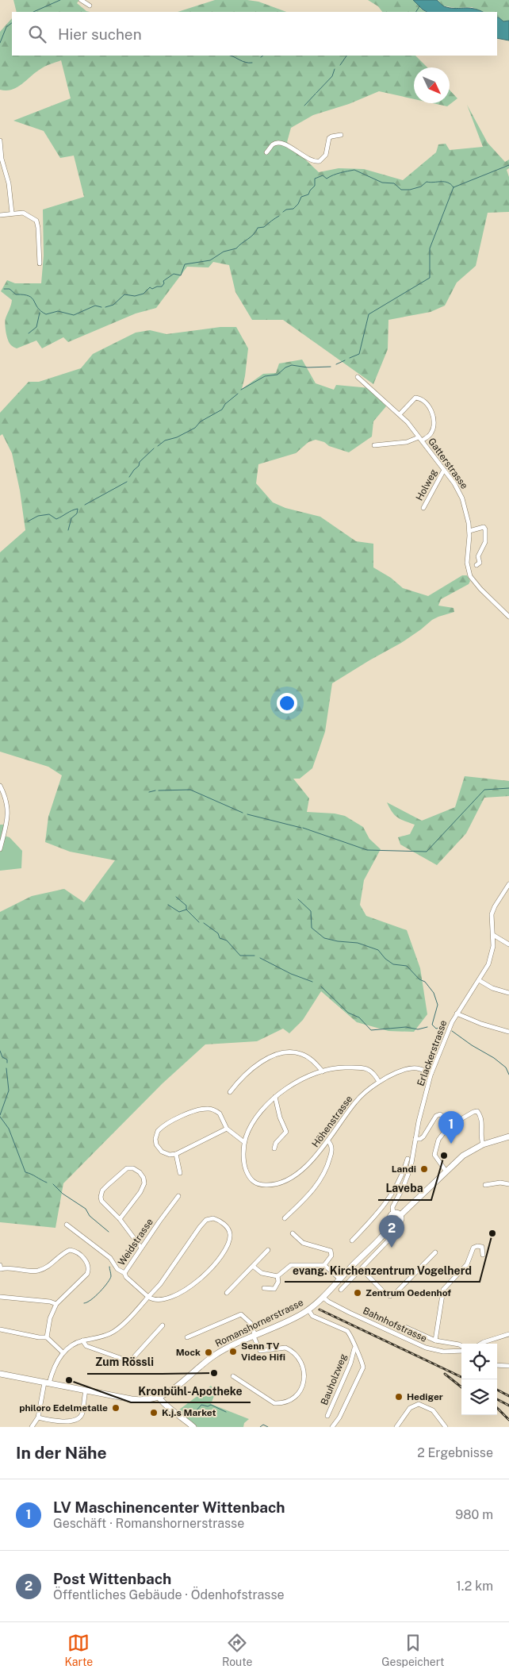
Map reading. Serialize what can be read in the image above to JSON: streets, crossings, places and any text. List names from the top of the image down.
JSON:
{
  "streets": {
    "main road": ["Romanshornerstrasse"],
    "street": [
      "Gatterstrasse",
      "Holweg",
      "Erlackerstrasse",
      "Höhenstrasse",
      "Weidstrasse",
      "Bahnhofstrasse",
      "Bauholzweg"
    ]
  },
  "crossings": [
    ["Gatterstrasse", "Holweg"],
    ["Erlackerstrasse", "Höhenstrasse"],
    ["Erlackerstrasse", "Romanshornerstrasse"],
    ["Romanshornerstrasse", "Bahnhofstrasse"]
  ],
  "places": [
    "Laveba",
    "Landi",
    "evang. Kirchenzentrum Vogelherd",
    "Zentrum Oedenhof",
    "Senn TV Video Hifi",
    "Mock",
    "Zum Rössli",
    "Kronbühl-Apotheke",
    "Hediger",
    "philoro Edelmetalle",
    "K.j.s Market"
  ],
  "north": "bottom right",
  "page": {
    "search": "Hier suchen",
    "pins": ["1", "2"],
    "heading": ["In der Nähe", "2 Ergebnisse"],
    "list": [
      {
        "mark": "1",
        "name": "LV Maschinencenter Wittenbach",
        "note": "Geschäft · Romanshornerstrasse",
        "value": "980 m"
      },
      {
        "mark": "2",
        "name": "Post Wittenbach",
        "note": "Öffentliches Gebäude · Ödenhofstrasse",
        "value": "1.2 km"
      }
    ],
    "nav": ["Karte", "Route", "Gespeichert"]
  }
}
